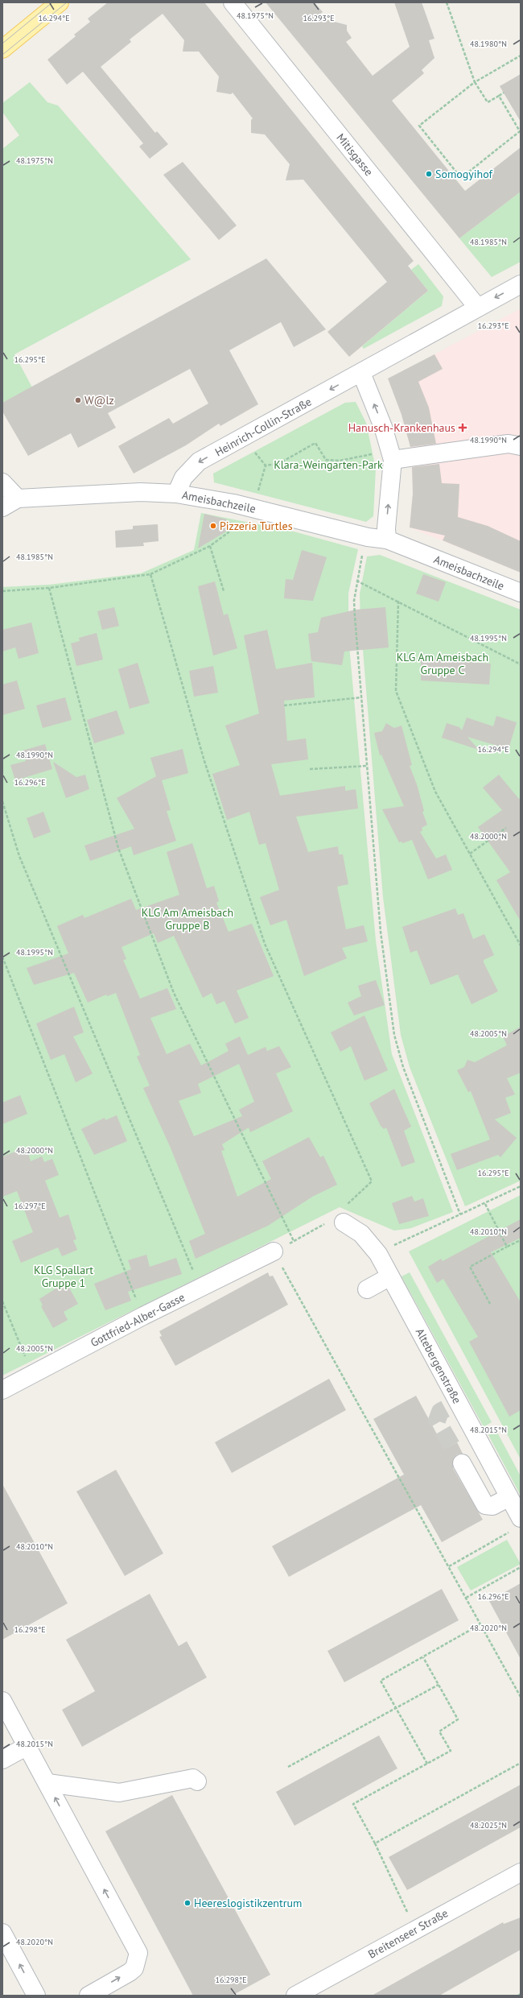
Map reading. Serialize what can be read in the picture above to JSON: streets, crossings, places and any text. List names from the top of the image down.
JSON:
{
  "streets": {
    "street": [
      "Mitisgasse",
      "Heinrich-Collin-Straße",
      "Ameisbachzeile",
      "Gottfried-Alber-Gasse",
      "Altebergenstraße",
      "Breitenseer Straße"
    ]
  },
  "crossings": [
    ["Mitisgasse", "Heinrich-Collin-Straße"],
    ["Heinrich-Collin-Straße", "Ameisbachzeile"]
  ],
  "one_way": ["Heinrich-Collin-Straße"],
  "parks": [
    "Klara-Weingarten-Park",
    "KLG Am Ameisbach Gruppe C",
    "KLG Am Ameisbach Gruppe B",
    "KLG Spallart Gruppe 1"
  ],
  "places": {
    "other": [
      "Somogyihof",
      "W@lz",
      "Pizzeria Turtles",
      "Heereslogistikzentrum"
    ],
    "health": ["Hanusch-Krankenhaus"]
  },
  "coordinates": [
    "48.1975°N",
    "16.294°E",
    "16.293°E",
    "48.1980°N",
    "48.1985°N",
    "16.295°E",
    "48.1990°N",
    "48.1995°N",
    "16.296°E",
    "48.2000°N",
    "48.2005°N",
    "16.297°E",
    "48.2010°N",
    "48.2015°N",
    "48.2020°N",
    "16.298°E",
    "48.2025°N"
  ]
}
